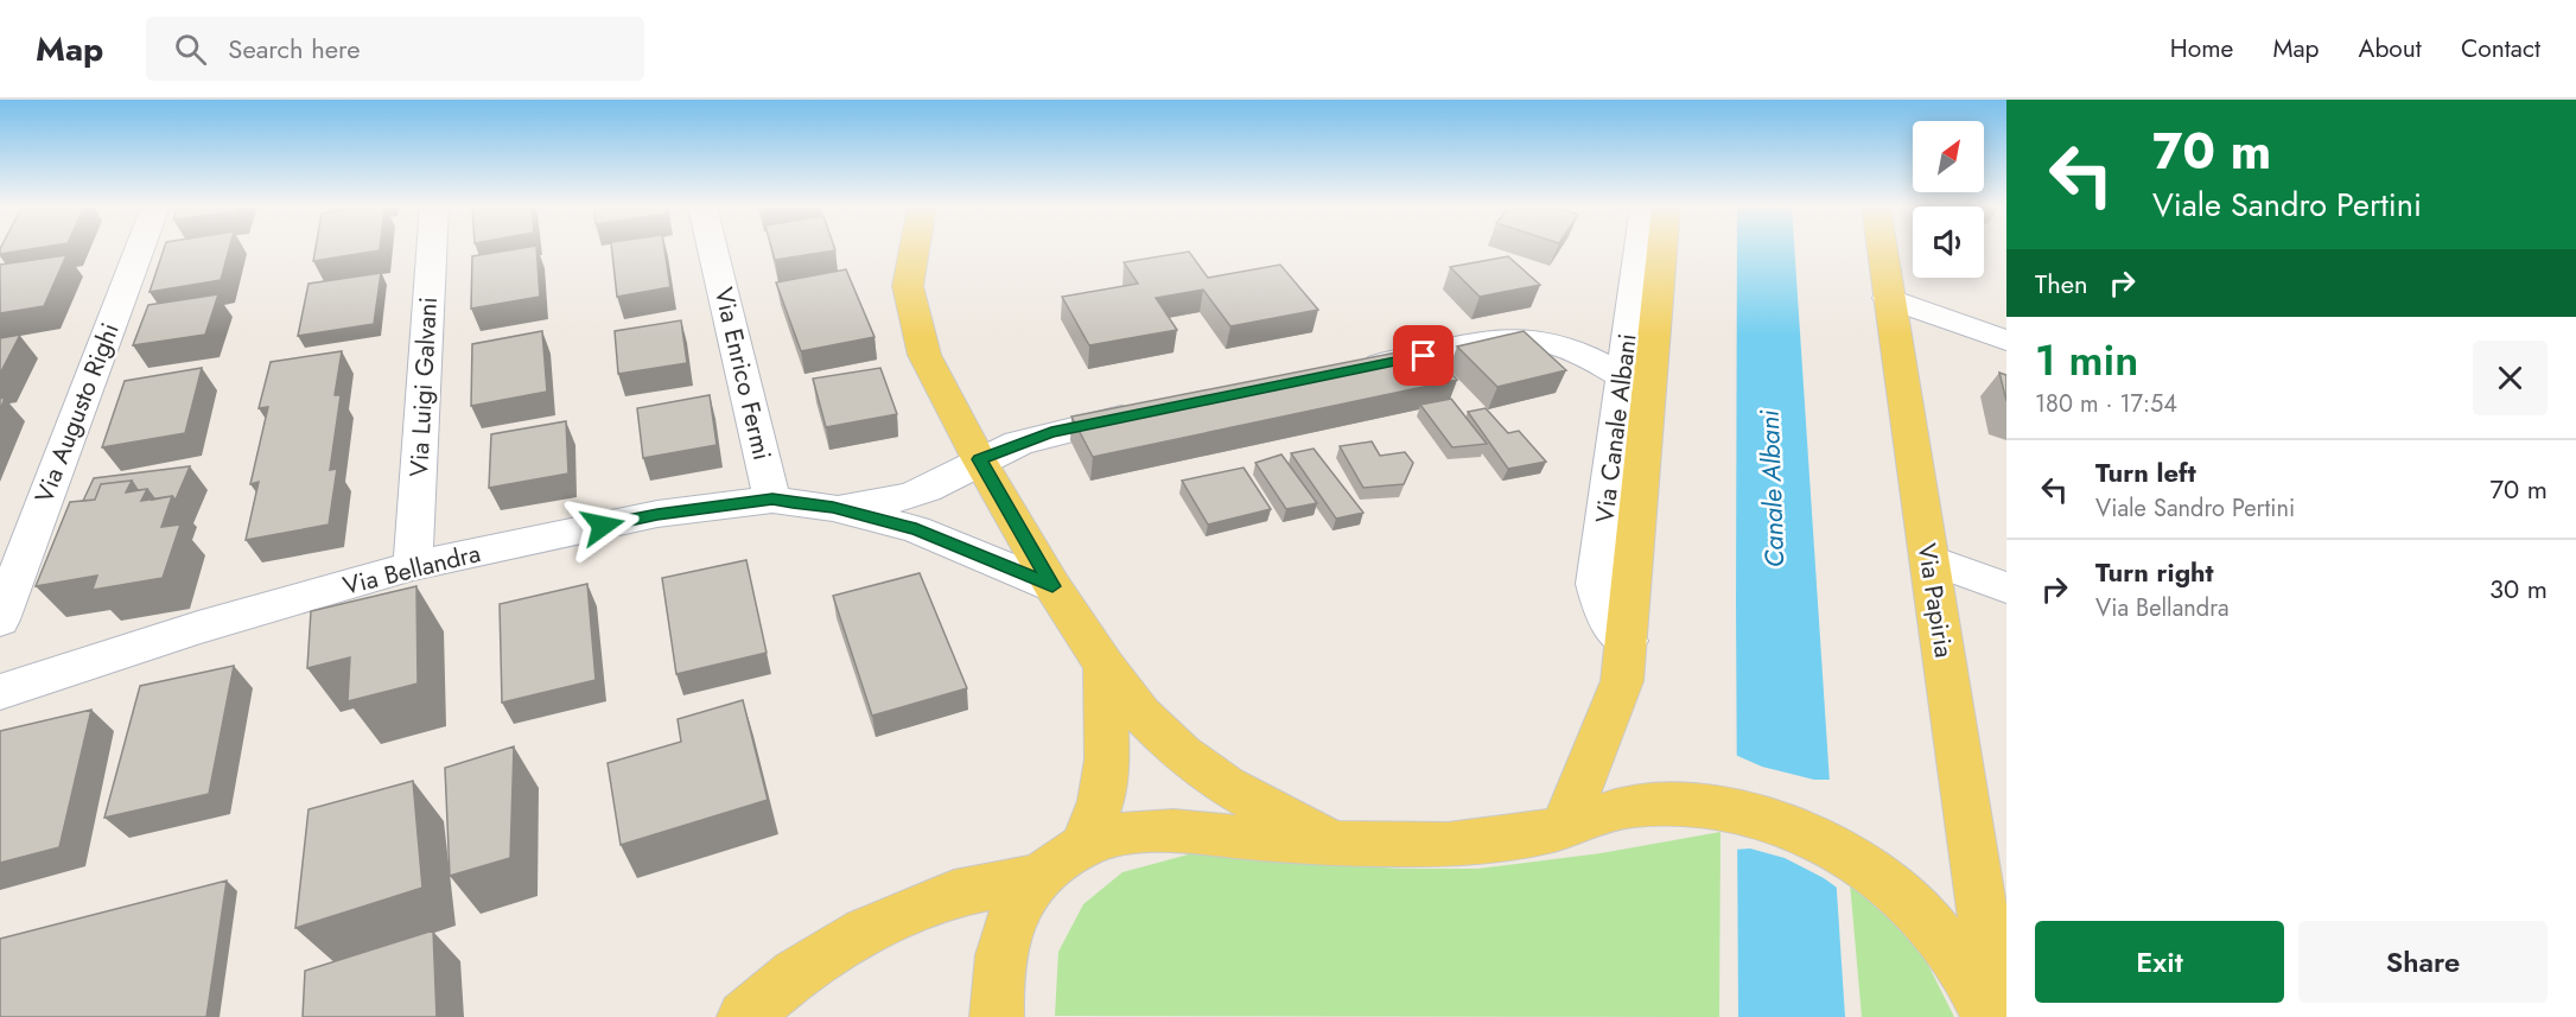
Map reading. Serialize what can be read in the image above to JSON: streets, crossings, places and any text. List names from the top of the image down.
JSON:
{
  "streets": {
    "main road": ["Via Canale Albani", "Via Papiria"],
    "street": [
      "Via Enrico Fermi",
      "Via Luigi Galvani",
      "Via Augusto Righi",
      "Via Bellandra"
    ]
  },
  "crossings": [
    ["Via Enrico Fermi", "Via Bellandra"],
    ["Via Luigi Galvani", "Via Bellandra"]
  ],
  "water": ["Canale Albani"],
  "north": "top right",
  "page": {
    "header": "Map",
    "search": "Search here",
    "nav": [
      "Home",
      "Map",
      "About",
      "Contact"
    ],
    "turn": ["70 m", "Viale Sandro Pertini"],
    "then": "Then",
    "heading": ["1 min", "180 m · 17:54"],
    "list": [
      {
        "name": "Turn left",
        "note": "Viale Sandro Pertini",
        "value": "70 m"
      },
      {
        "name": "Turn right",
        "note": "Via Bellandra",
        "value": "30 m"
      }
    ],
    "buttons": ["Exit", "Share"]
  }
}
